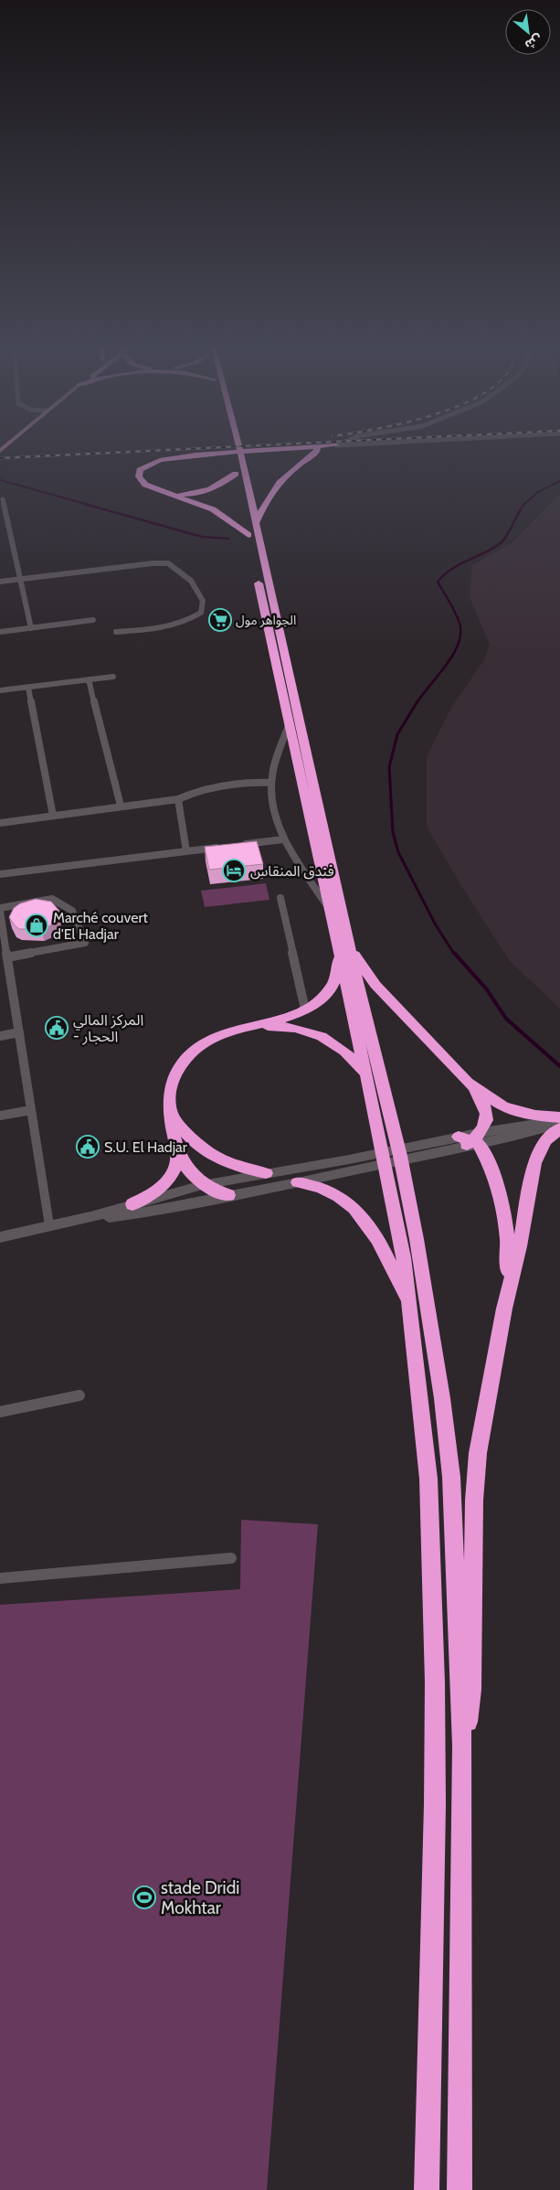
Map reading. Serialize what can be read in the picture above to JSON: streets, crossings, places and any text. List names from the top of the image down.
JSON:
{
  "places": {
    "supermarket": ["الجواهر مول"],
    "hotel": ["فندق المنقاس"],
    "shop": ["Marché couvert d'El Hadjar"],
    "public building": ["المركز المالي - الحجار", "S.U. El Hadjar"],
    "sports": ["stade Dridi Mokhtar"]
  },
  "north": "bottom right"
}
